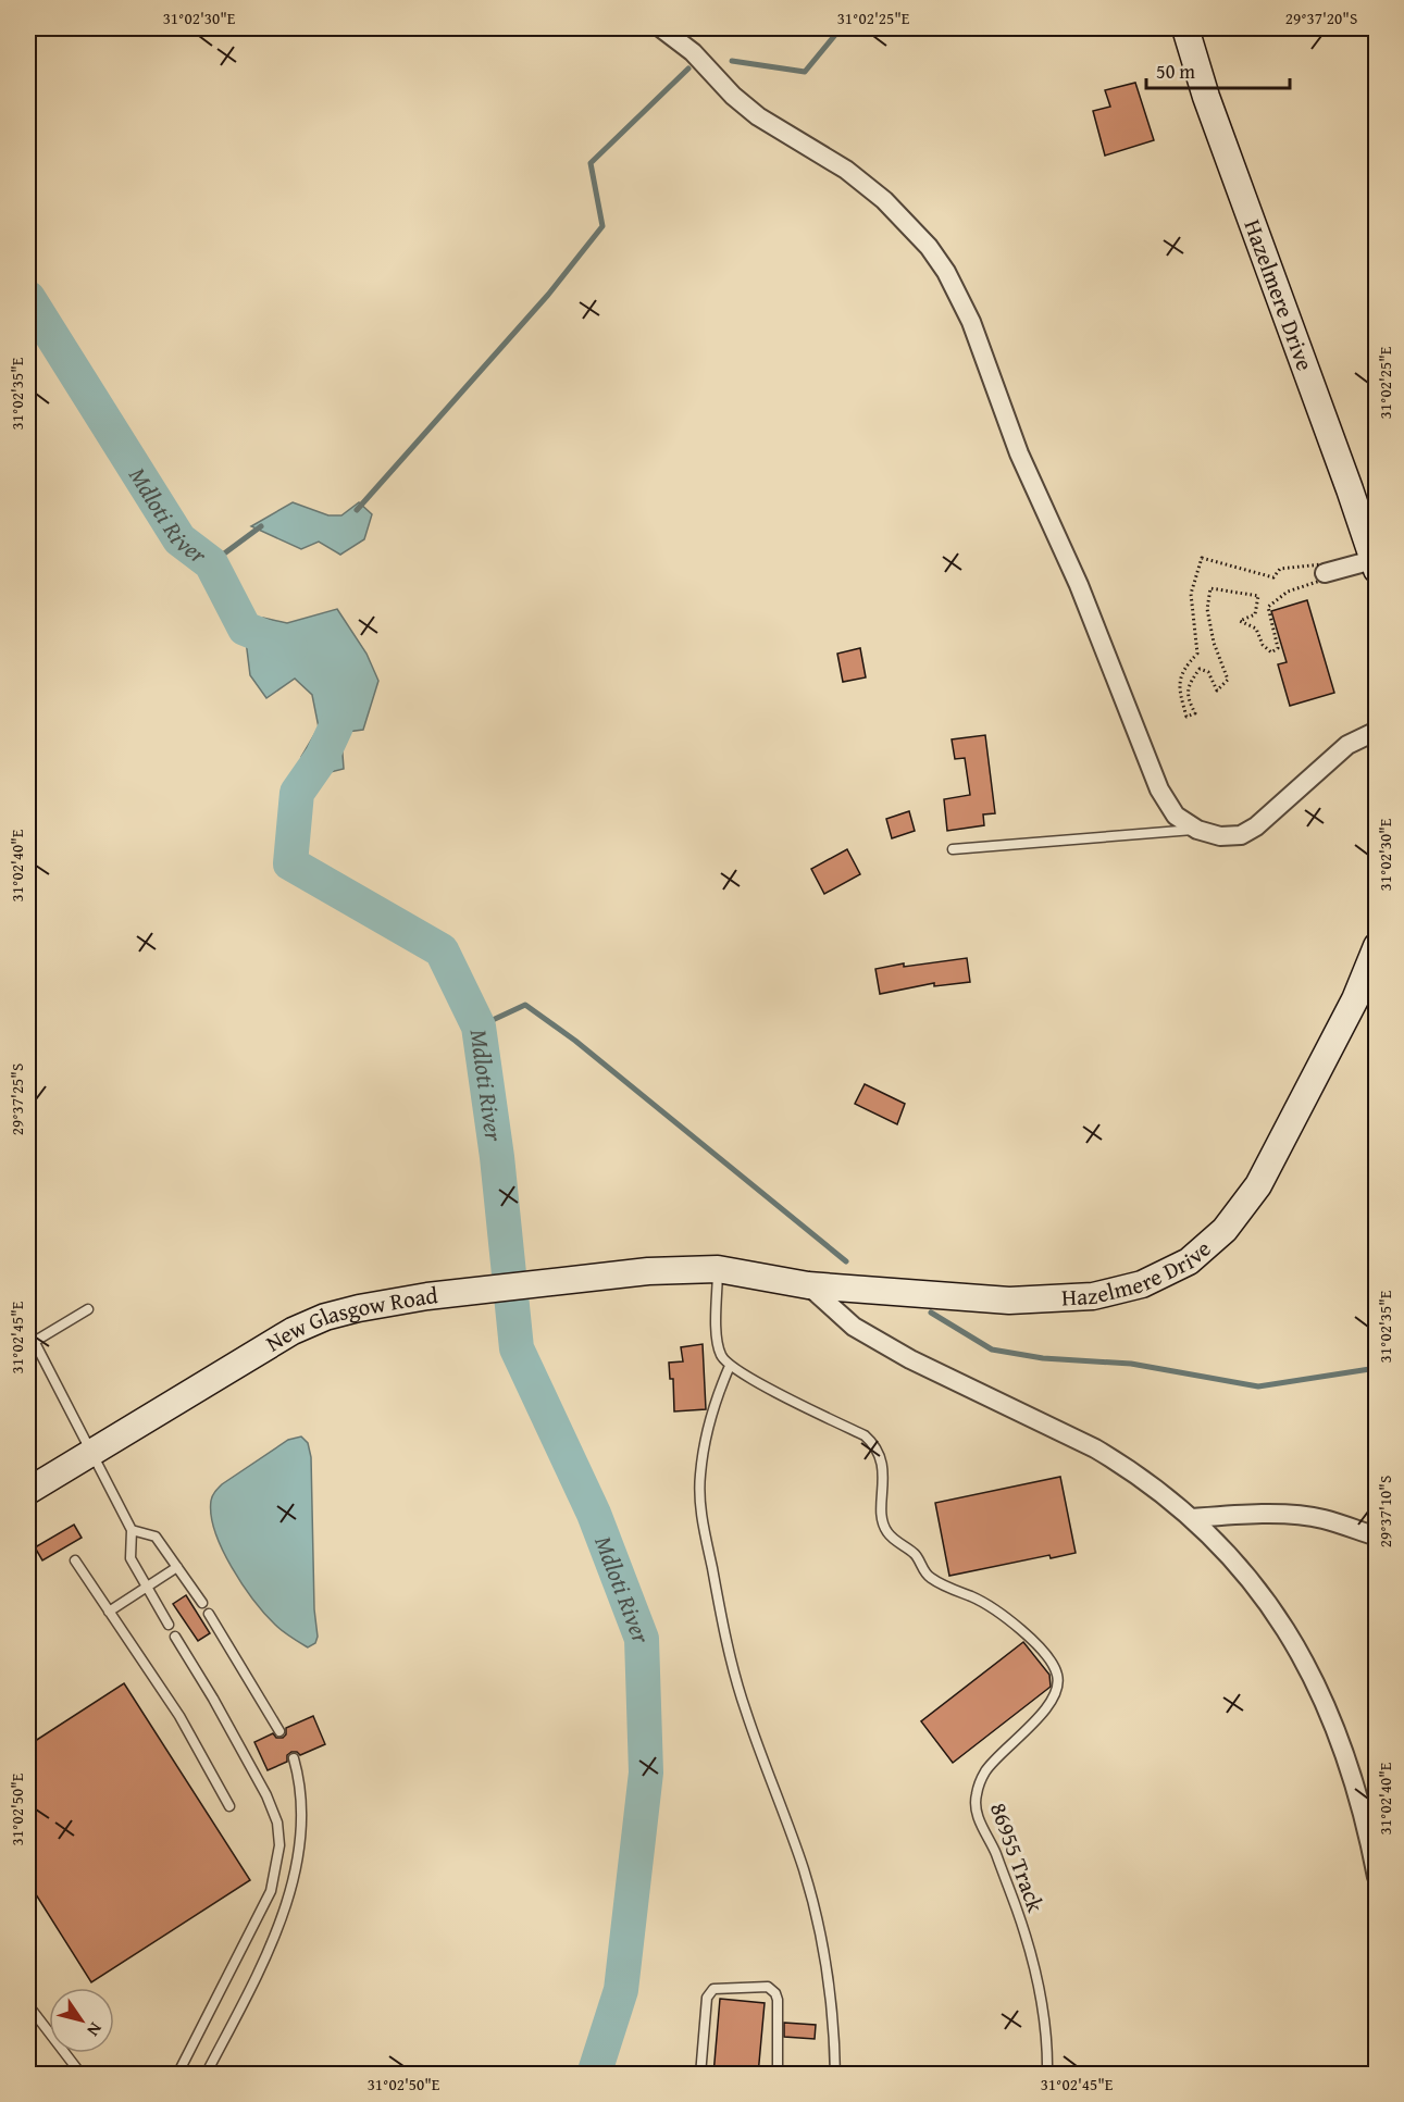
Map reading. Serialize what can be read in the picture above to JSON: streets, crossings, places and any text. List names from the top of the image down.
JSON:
{
  "streets": {
    "street": ["Hazelmere Drive", "New Glasgow Road"],
    "lane": ["86955 Track"]
  },
  "crossings": [
    ["Hazelmere Drive", "New Glasgow Road"]
  ],
  "water": ["Mdloti River"],
  "scale_bar": "50 m",
  "north": "bottom right",
  "coordinates": [
    "31°02'30\"E",
    "31°02'25\"E",
    "29°37'20\"S",
    "31°02'35\"E",
    "31°02'40\"E",
    "29°37'25\"S",
    "31°02'45\"E",
    "29°37'10\"S",
    "31°02'50\"E"
  ]
}
